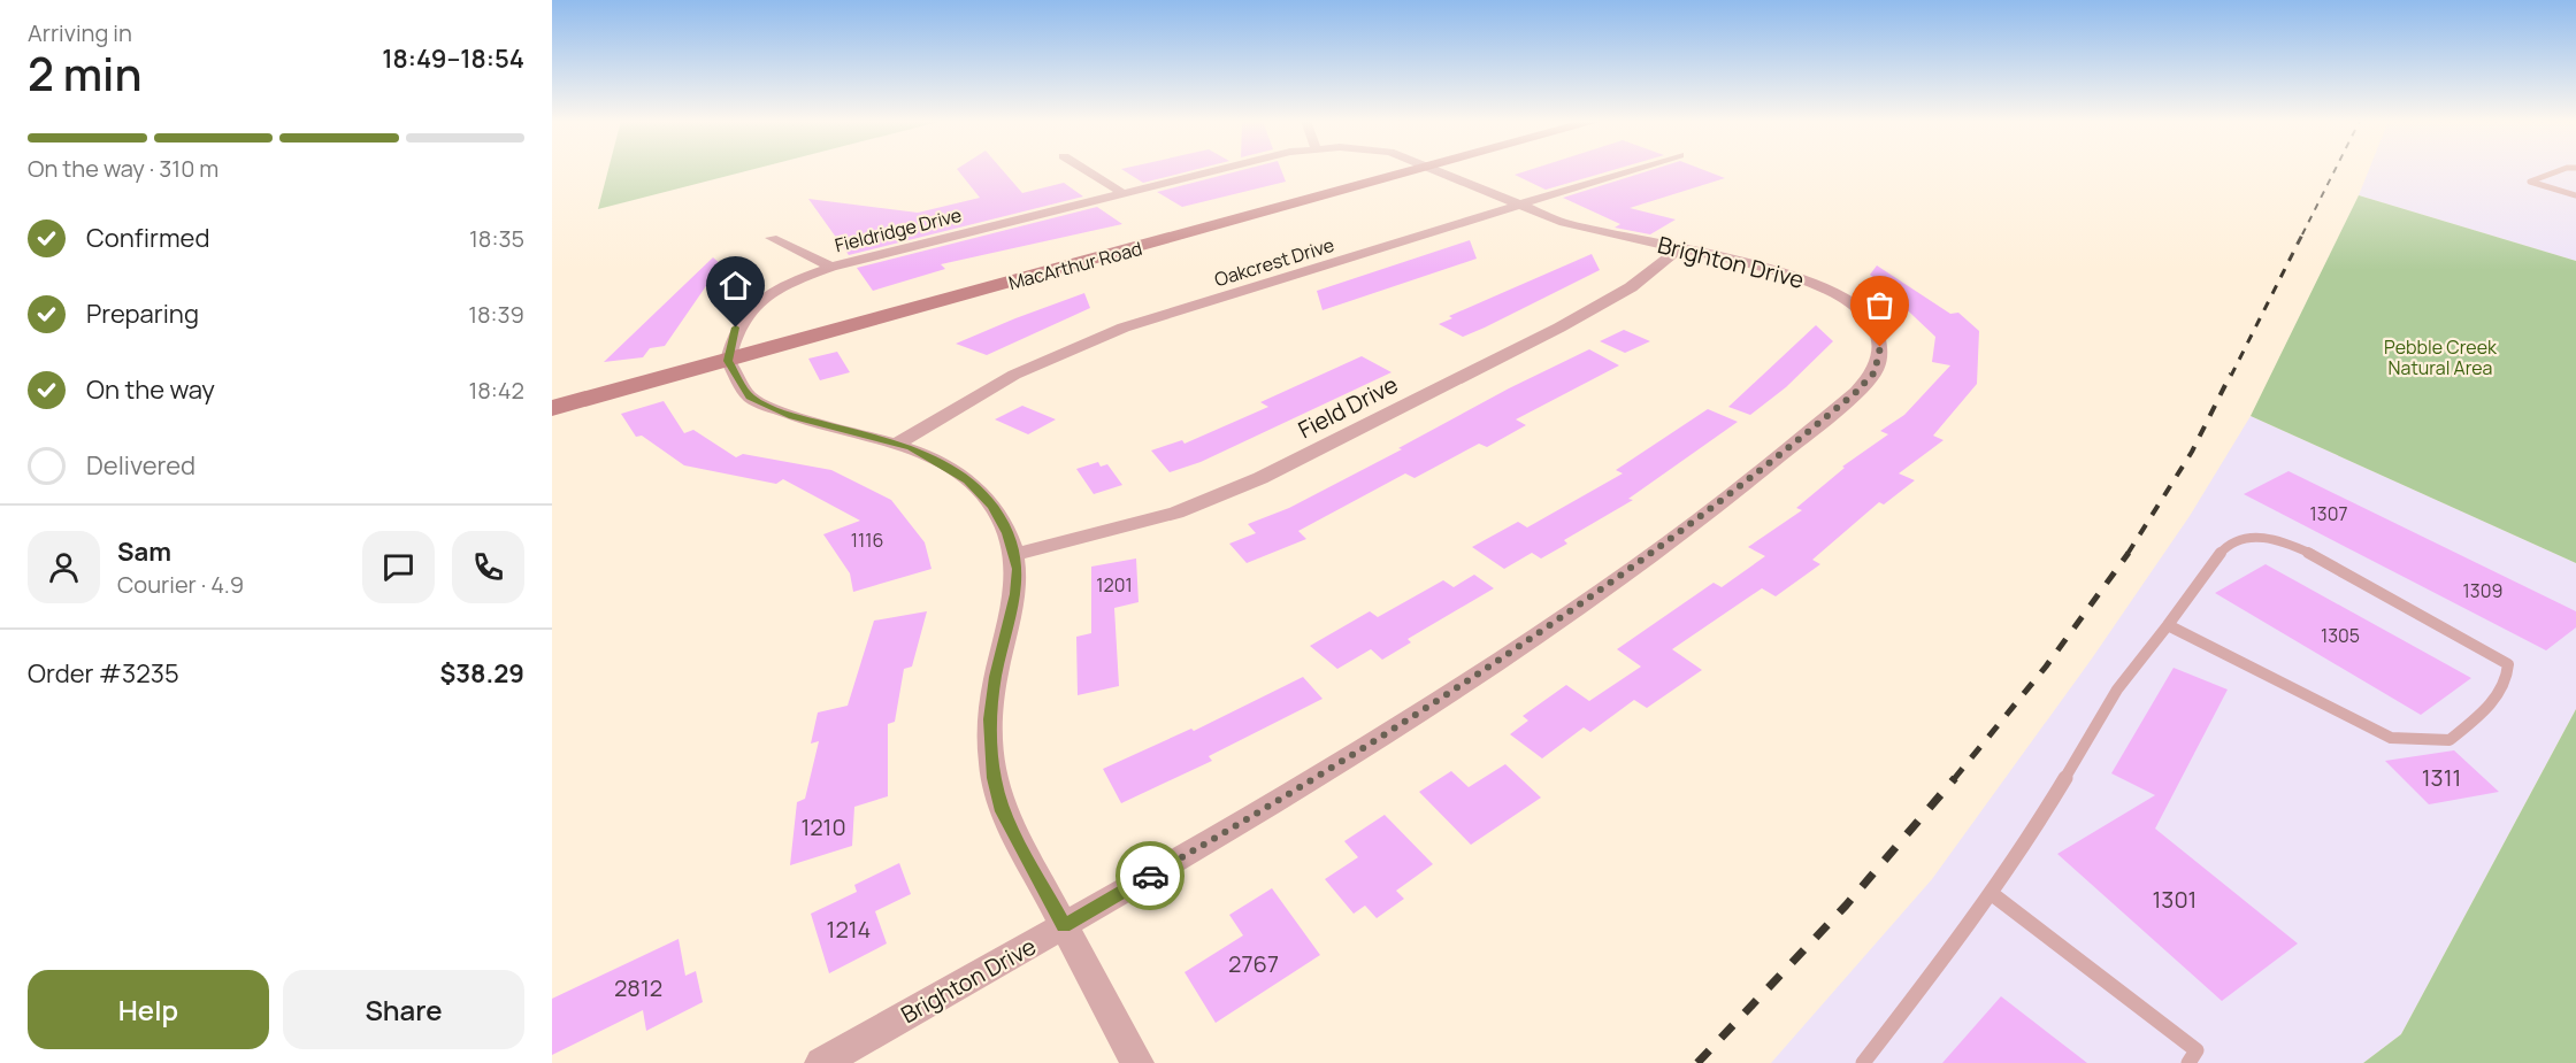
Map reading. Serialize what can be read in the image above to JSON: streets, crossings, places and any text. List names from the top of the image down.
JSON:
{
  "streets": {
    "street": [
      "Fieldridge Drive",
      "Oakcrest Drive",
      "Brighton Drive",
      "MacArthur Road",
      "Field Drive"
    ]
  },
  "crossings": [
    ["Fieldridge Drive", "MacArthur Road"],
    ["Oakcrest Drive", "Brighton Drive"],
    ["Brighton Drive", "Field Drive"]
  ],
  "parks": ["Pebble Creek Natural Area"],
  "house_numbers": [
    "1307",
    "1116",
    "1201",
    "1309",
    "1305",
    "1311",
    "1210",
    "1301",
    "1214",
    "2767",
    "2812"
  ],
  "page": {
    "heading": ["2 min", "Arriving in", "18:49–18:54"],
    "panel": [
      "Sam",
      "Courier · 4.9",
      "Order #3235",
      "$38.29"
    ],
    "bar": "On the way · 310 m",
    "list": [
      ["Confirmed", "18:35"],
      ["Preparing", "18:39"],
      ["On the way", "18:42"],
      "Delivered"
    ],
    "buttons": ["Help", "Share"]
  }
}
